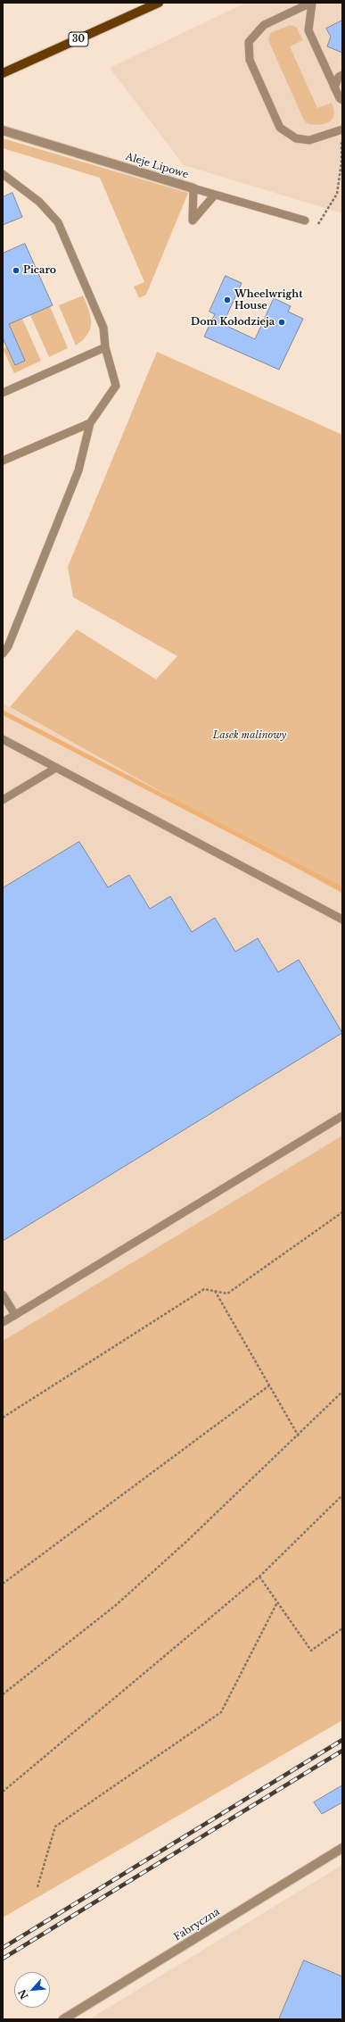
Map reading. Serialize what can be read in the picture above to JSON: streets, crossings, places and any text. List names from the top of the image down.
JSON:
{
  "streets": {
    "main road": ["30"],
    "street": ["Aleje Lipowe", "Fabryczna"]
  },
  "parks": ["Lasek malinowy"],
  "places": ["Picaro", "Wheelwright House", "Dom Kołodzieja"],
  "north": "bottom left"
}
